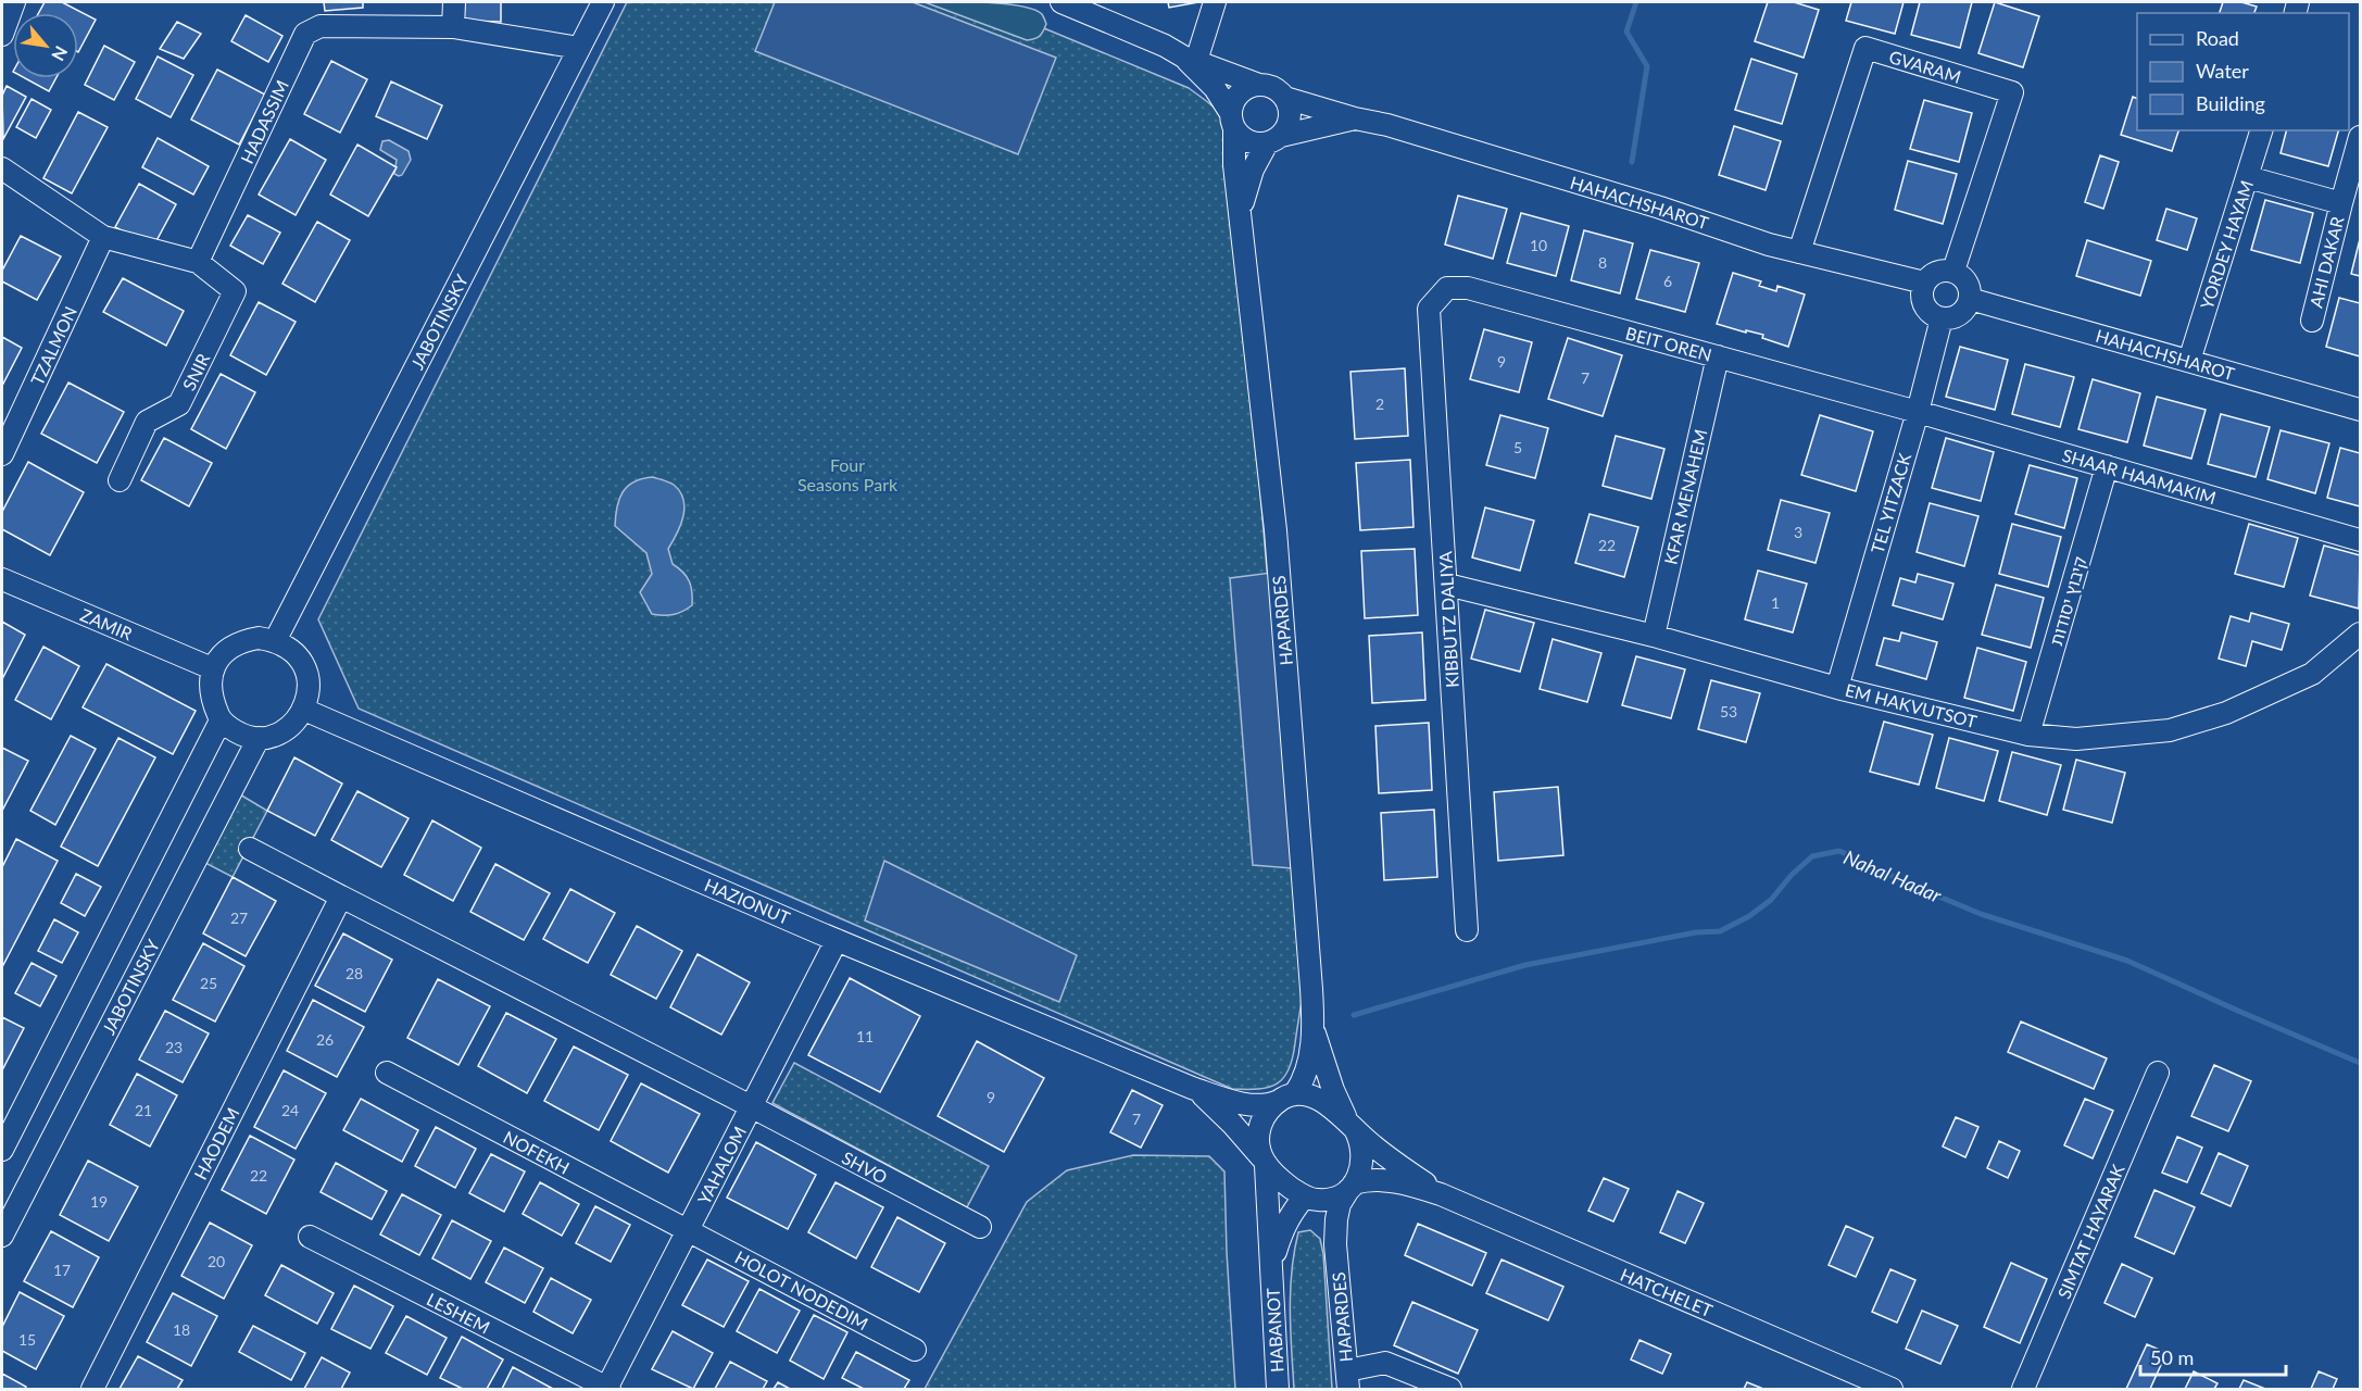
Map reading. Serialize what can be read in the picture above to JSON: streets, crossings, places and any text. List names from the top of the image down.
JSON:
{
  "streets": {
    "street": [
      "GVARAM",
      "HADASSIM",
      "HAHACHSHAROT",
      "YORDEY HAYAM",
      "AHI DAKAR",
      "JABOTINSKY",
      "BEIT OREN",
      "TZALMON",
      "SNIR",
      "SHAAR HAAMAKIM",
      "KFAR MENAHEM",
      "TEL YITZACK",
      "קיבוץ יסודות",
      "KIBBUTZ DALIYA",
      "HAPARDES",
      "ZAMIR",
      "EM HAKVUTSOT",
      "HAZIONUT",
      "HAODEM",
      "NOFEKH",
      "YAHALOM",
      "SHVO",
      "SIMTAT HAYARAK",
      "HOLOT NODEDIM",
      "HATCHELET",
      "LESHEM",
      "HABANOT"
    ]
  },
  "crossings": [
    ["GVARAM", "HAHACHSHAROT"],
    ["GVARAM", "TEL YITZACK"],
    ["HADASSIM", "JABOTINSKY"],
    ["HADASSIM", "SNIR"],
    ["HAHACHSHAROT", "YORDEY HAYAM"],
    ["HAHACHSHAROT", "TEL YITZACK"],
    ["HAHACHSHAROT", "HAPARDES"],
    ["YORDEY HAYAM", "AHI DAKAR"],
    ["JABOTINSKY", "ZAMIR"],
    ["JABOTINSKY", "HAZIONUT"],
    ["BEIT OREN", "SHAAR HAAMAKIM"],
    ["BEIT OREN", "KFAR MENAHEM"],
    ["BEIT OREN", "TEL YITZACK"],
    ["BEIT OREN", "KIBBUTZ DALIYA"],
    ["SHAAR HAAMAKIM", "TEL YITZACK"],
    ["SHAAR HAAMAKIM", "קיבוץ יסודות"],
    ["KFAR MENAHEM", "EM HAKVUTSOT"],
    ["TEL YITZACK", "EM HAKVUTSOT"],
    ["קיבוץ יסודות", "EM HAKVUTSOT"],
    ["KIBBUTZ DALIYA", "EM HAKVUTSOT"],
    ["HAPARDES", "HAZIONUT"],
    ["HAPARDES", "HATCHELET"],
    ["HAPARDES", "HABANOT"],
    ["ZAMIR", "HAZIONUT"],
    ["HAZIONUT", "YAHALOM"],
    ["HAZIONUT", "HATCHELET"],
    ["HAZIONUT", "HABANOT"],
    ["NOFEKH", "YAHALOM"],
    ["NOFEKH", "HOLOT NODEDIM"],
    ["YAHALOM", "SHVO"],
    ["YAHALOM", "HOLOT NODEDIM"],
    ["YAHALOM", "LESHEM"],
    ["HATCHELET", "HABANOT"]
  ],
  "water": ["Nahal Hadar"],
  "parks": ["Four Seasons Park"],
  "house_numbers": [
    "10",
    "8",
    "6",
    "9",
    "7",
    "2",
    "5",
    "3",
    "22",
    "1",
    "53",
    "27",
    "28",
    "25",
    "11",
    "26",
    "23",
    "9",
    "21",
    "24",
    "7",
    "22",
    "19",
    "20",
    "17",
    "18",
    "15"
  ],
  "legend": ["Road", "Water", "Building"],
  "scale_bar": "50 m",
  "north": "bottom right"
}
